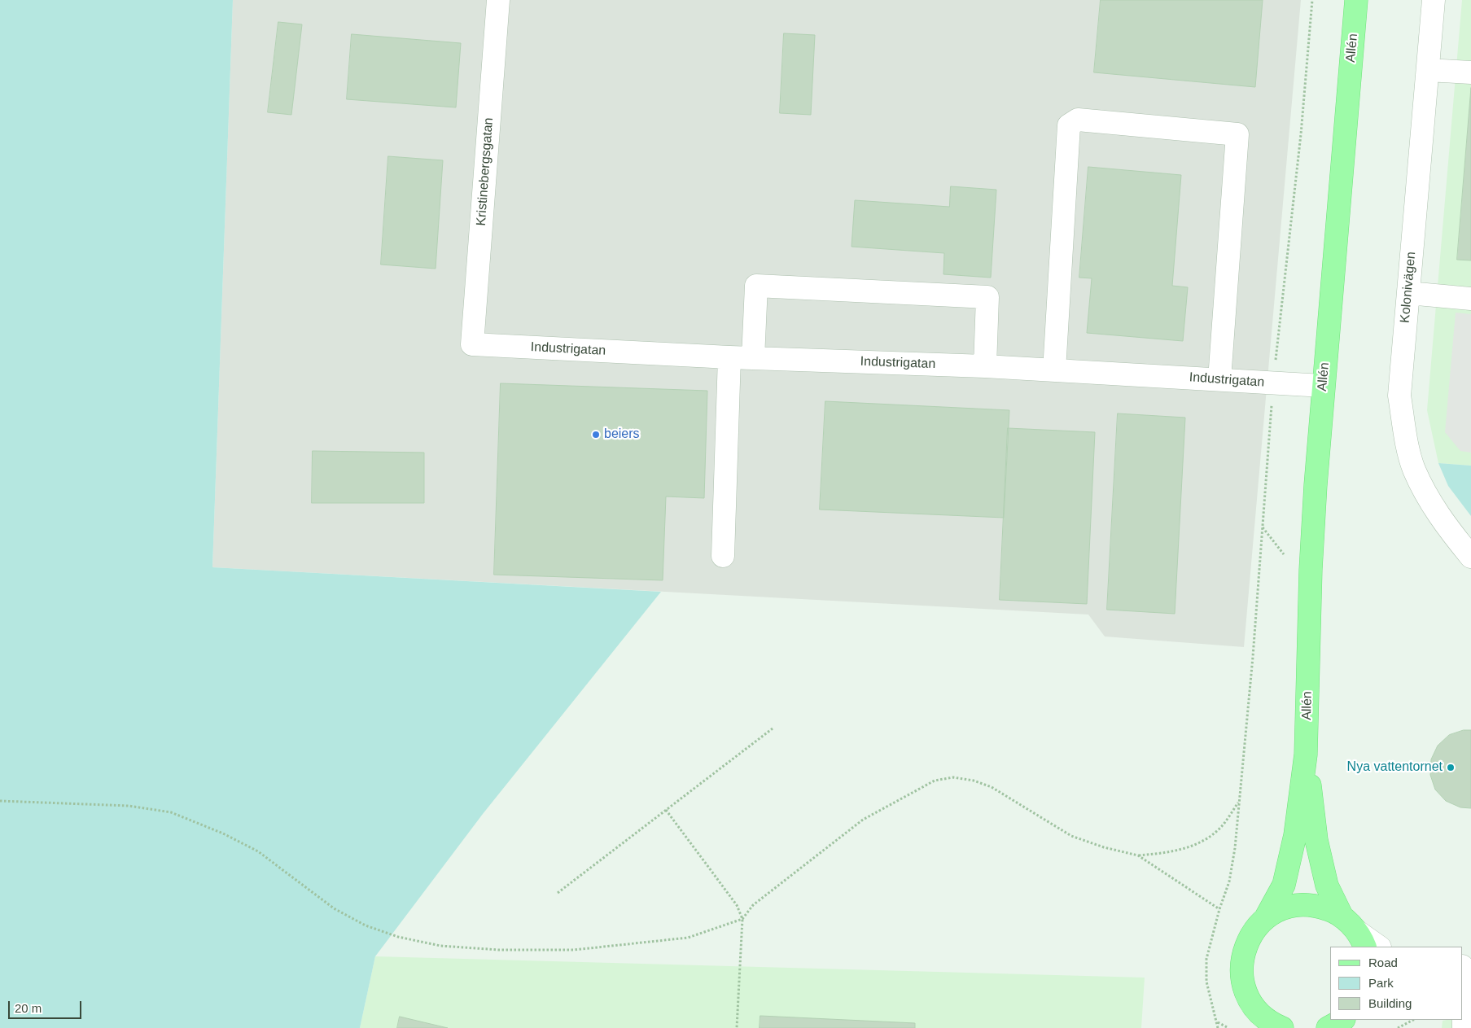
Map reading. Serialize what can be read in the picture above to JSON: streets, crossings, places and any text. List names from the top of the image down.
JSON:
{
  "streets": {
    "main road": ["Allén"],
    "street": ["Kristinebergsgatan", "Kolonivägen", "Industrigatan"]
  },
  "crossings": [
    ["Allén", "Industrigatan"],
    ["Kristinebergsgatan", "Industrigatan"]
  ],
  "places": ["beiers", "Nya vattentornet"],
  "legend": ["Road", "Park", "Building"],
  "scale_bar": "20 m"
}
